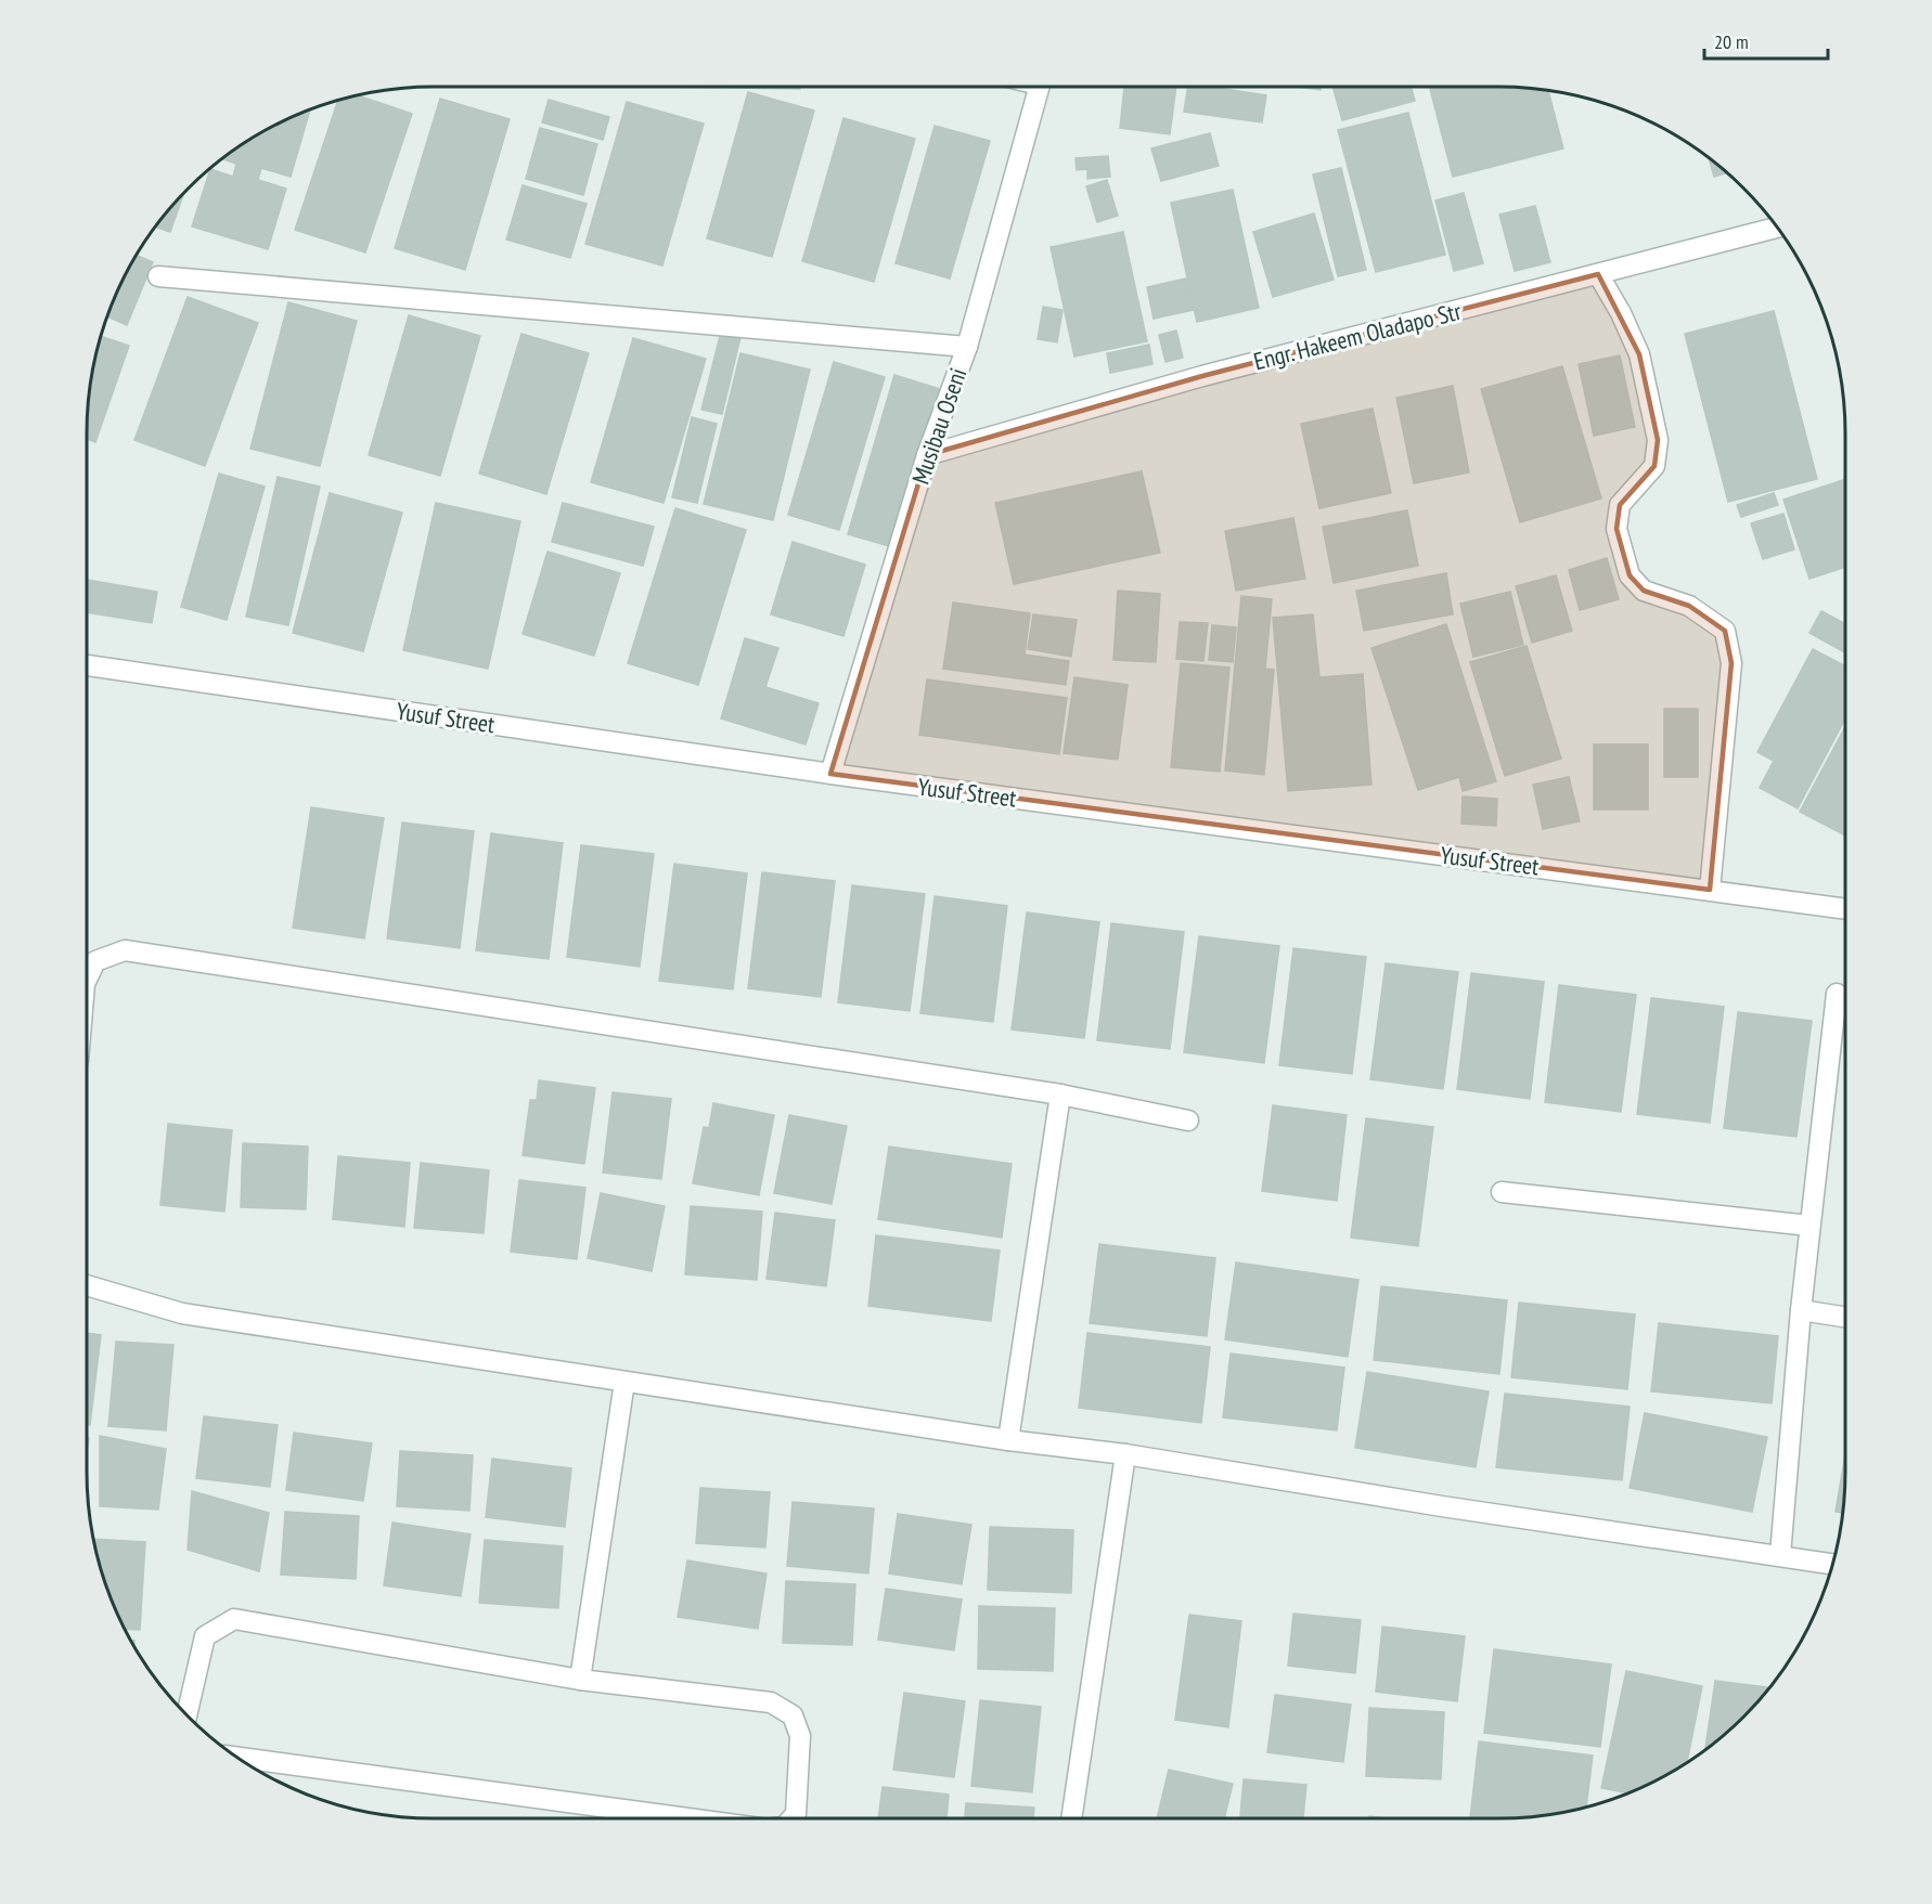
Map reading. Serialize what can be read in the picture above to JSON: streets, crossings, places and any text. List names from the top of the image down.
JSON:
{
  "streets": {
    "street": ["Engr. Hakeem Oladapo Str", "Musibau Oseni", "Yusuf Street"]
  },
  "crossings": [
    ["Engr. Hakeem Oladapo Str", "Musibau Oseni"],
    ["Musibau Oseni", "Yusuf Street"]
  ],
  "scale_bar": "20 m"
}
